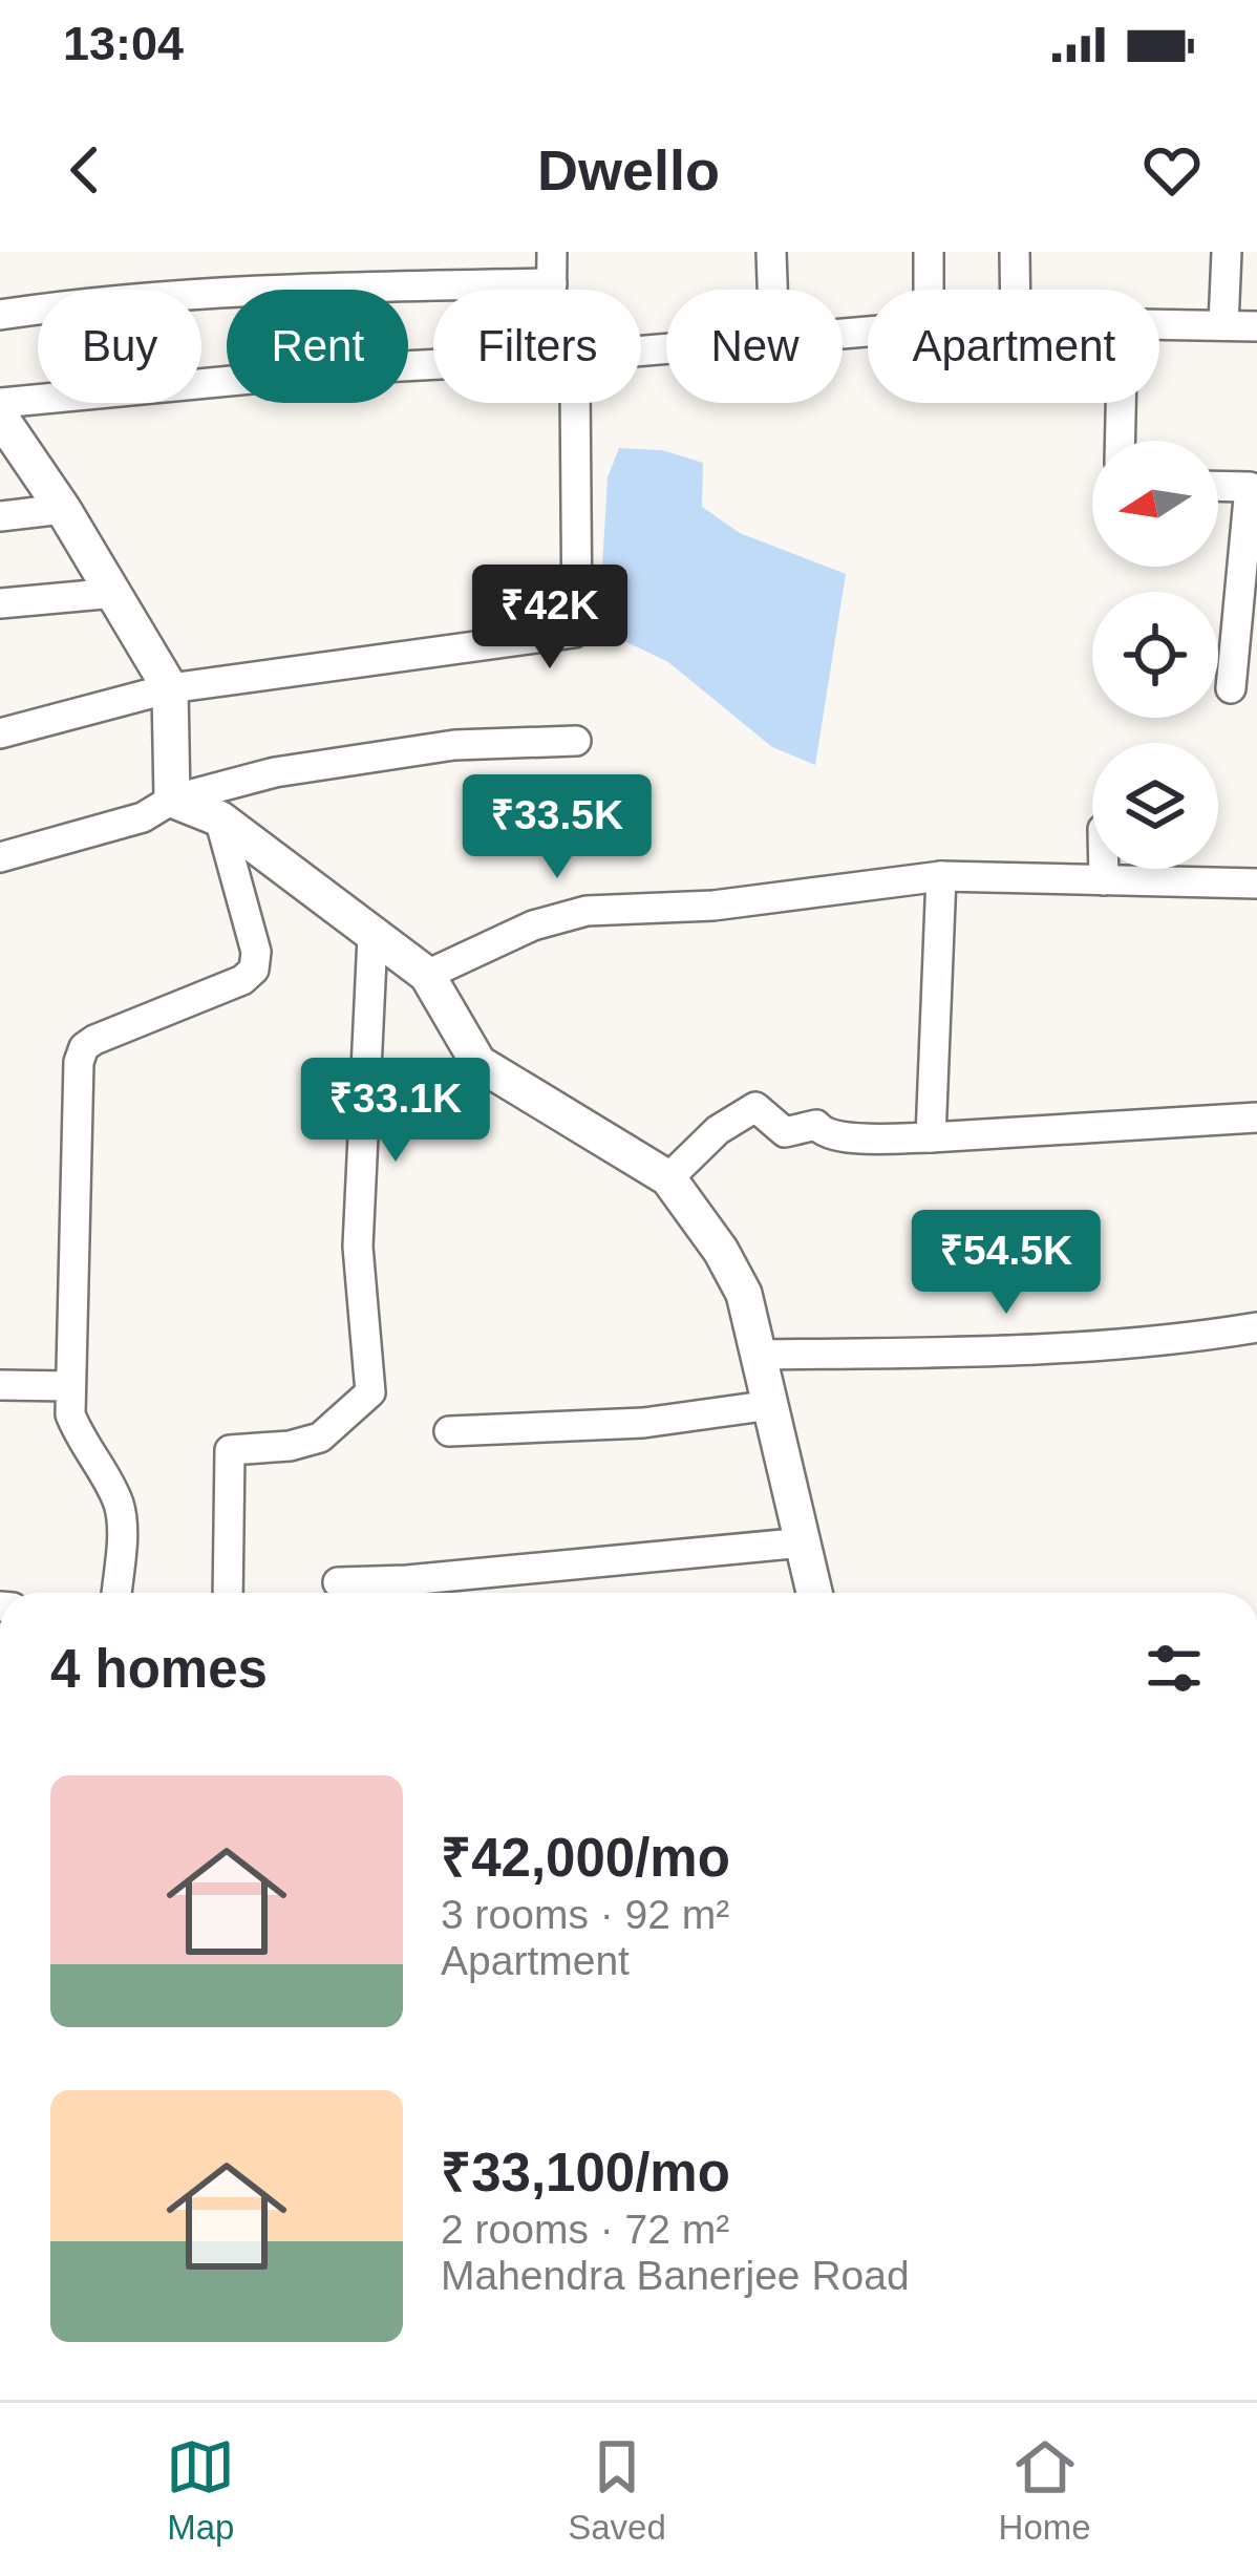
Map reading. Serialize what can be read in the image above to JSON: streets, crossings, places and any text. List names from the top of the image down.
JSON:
{
  "north": "left",
  "page": {
    "status": "13:04",
    "header": "Dwello",
    "chip": [
      "Buy",
      "Rent",
      "Filters",
      "New",
      "Apartment"
    ],
    "price": [
      "₹42K",
      "₹33.5K",
      "₹33.1K",
      "₹54.5K"
    ],
    "heading": "4 homes",
    "list": [
      {
        "name": "₹42,000/mo",
        "note": "3 rooms · 92 m² · Apartment"
      },
      {
        "name": "₹33,100/mo",
        "note": "2 rooms · 72 m² · Mahendra Banerjee Road"
      }
    ],
    "tabs": ["Map", "Saved", "Home"]
  }
}
